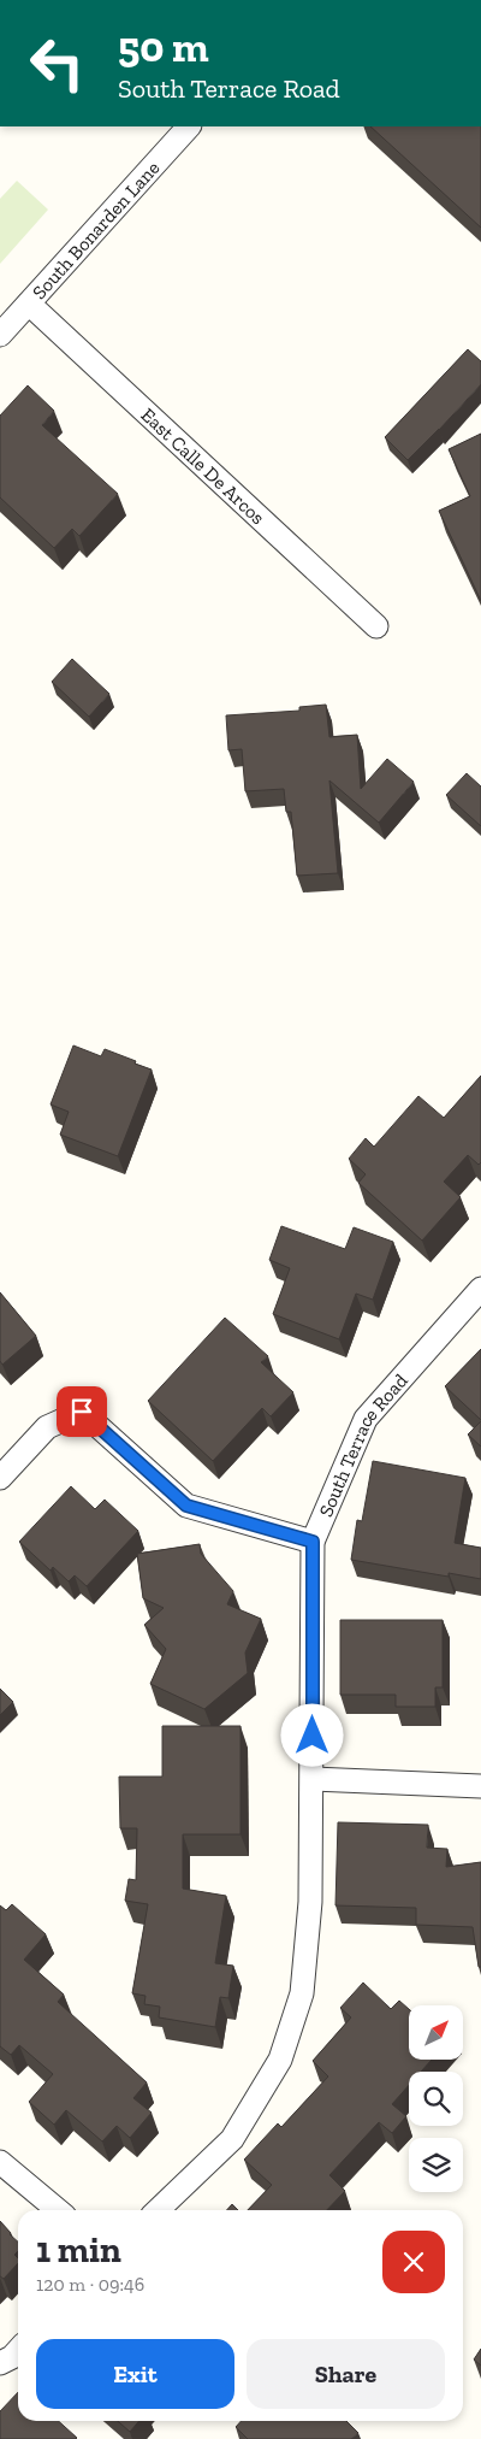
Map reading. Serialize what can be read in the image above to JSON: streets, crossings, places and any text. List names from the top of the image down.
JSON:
{
  "streets": {
    "street": ["South Bonarden Lane", "East Calle De Arcos", "South Terrace Road"]
  },
  "crossings": [
    ["South Bonarden Lane", "East Calle De Arcos"]
  ],
  "north": "top right",
  "page": {
    "turn": ["50 m", "South Terrace Road"],
    "heading": ["1 min", "120 m · 09:46"],
    "buttons": ["Exit", "Share"]
  }
}
